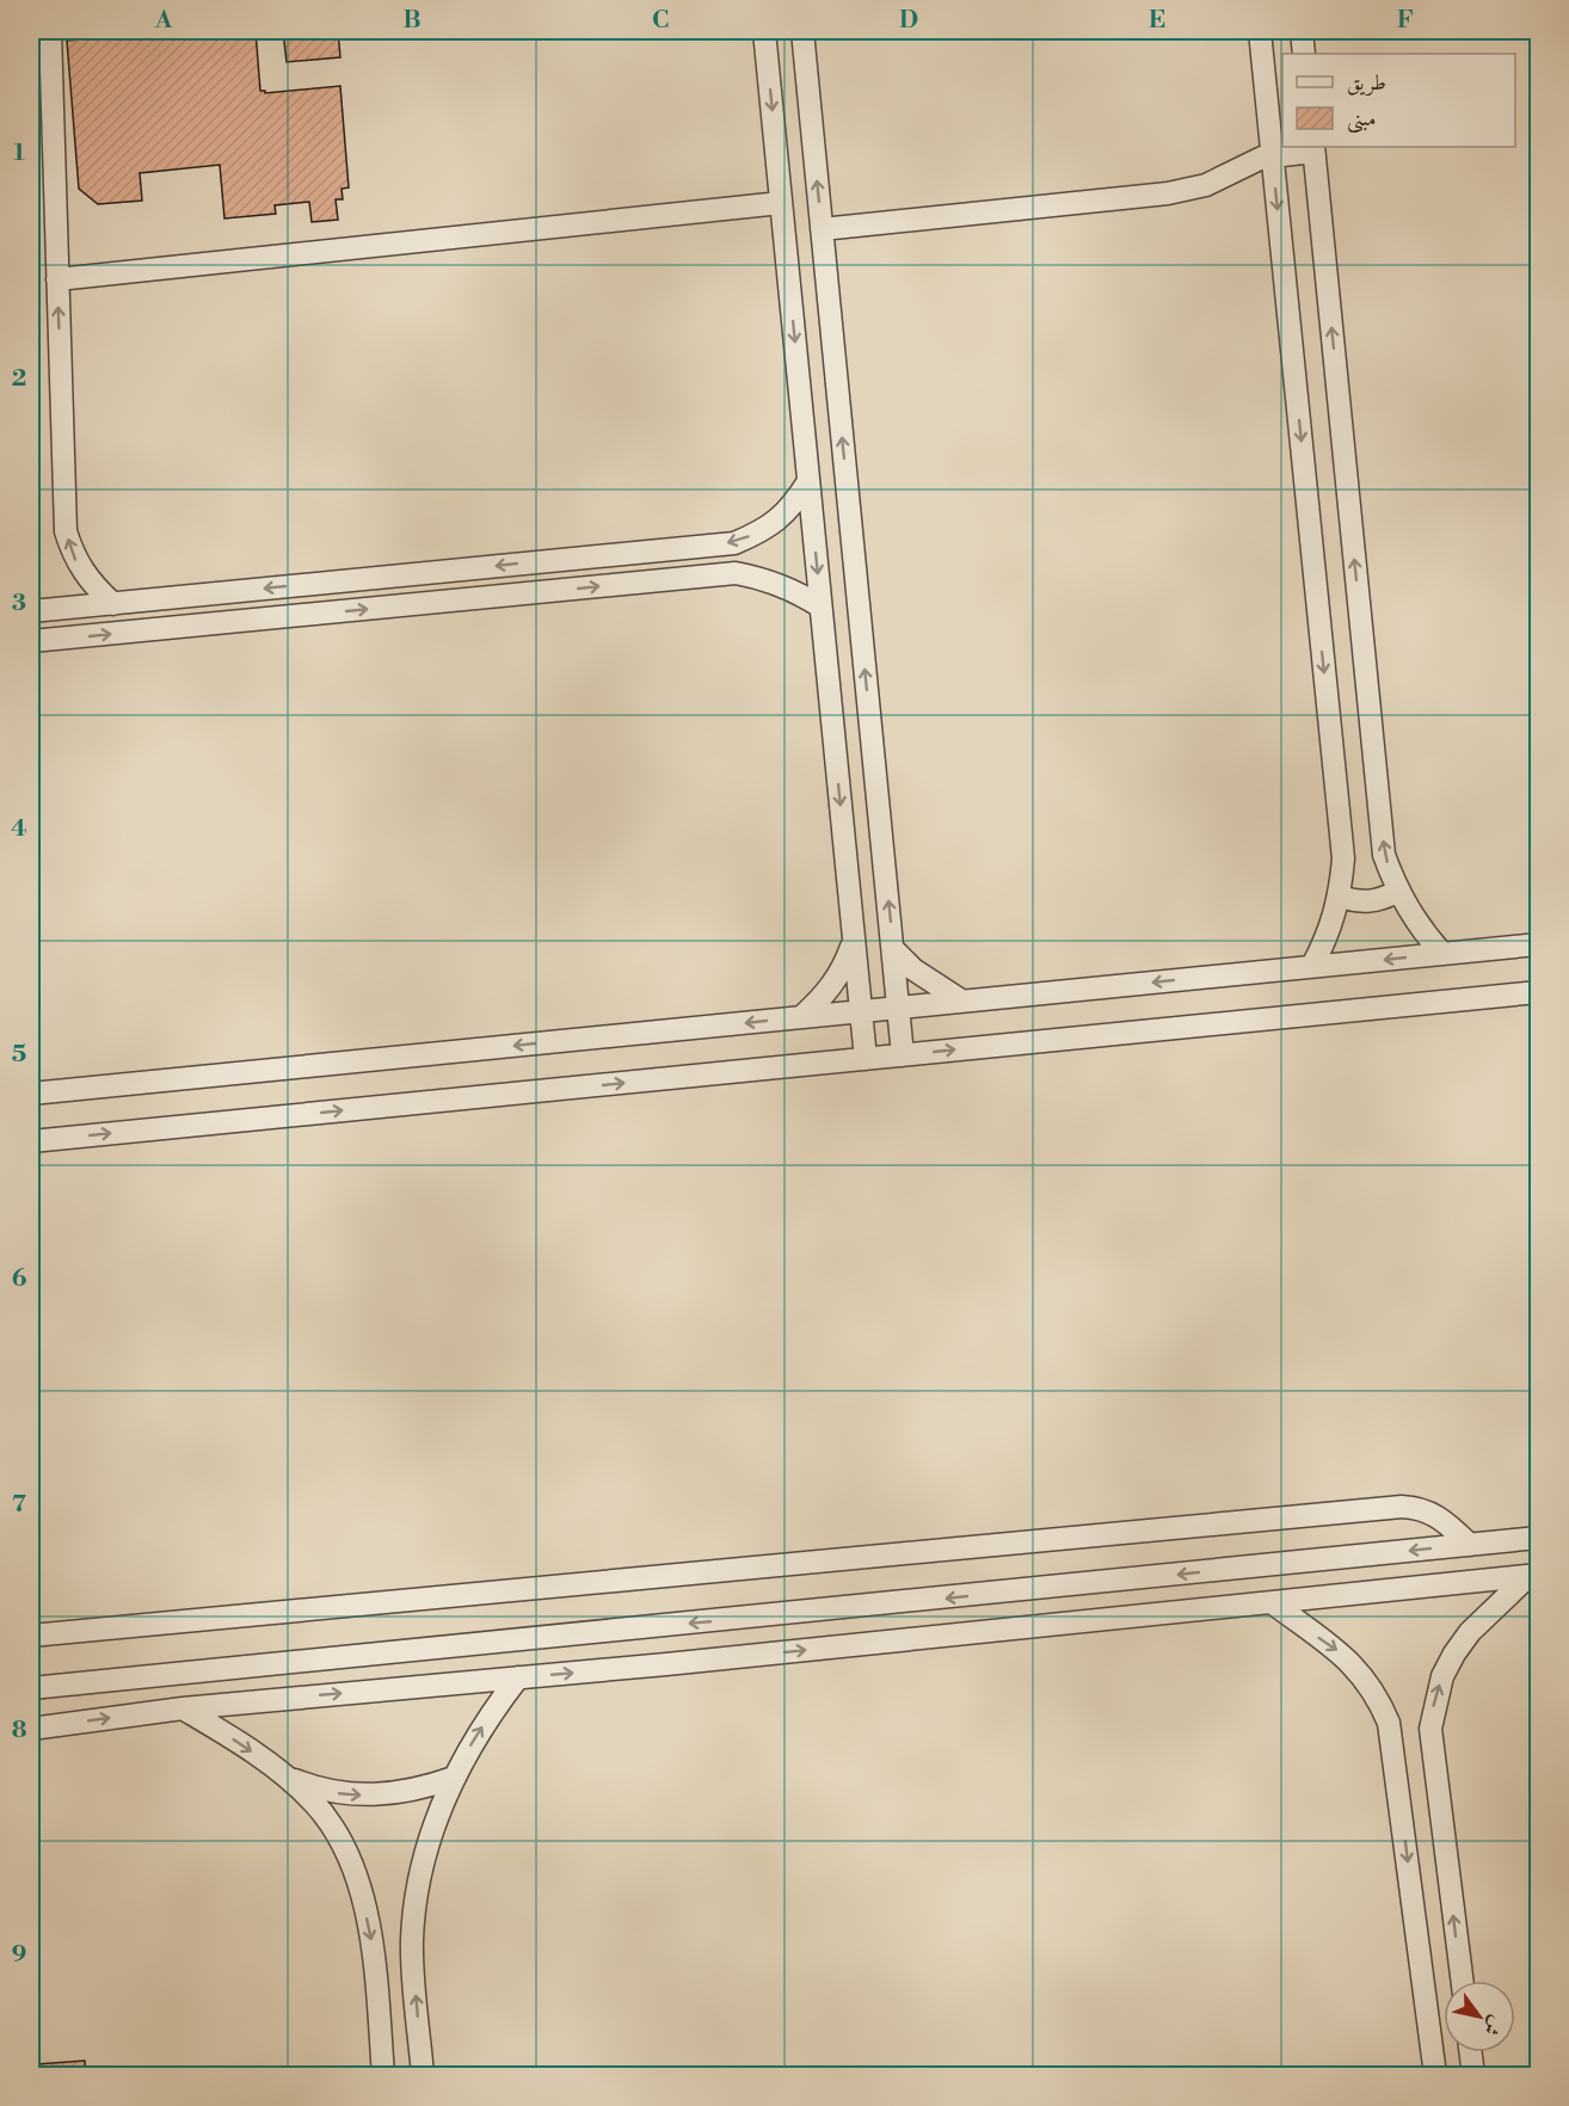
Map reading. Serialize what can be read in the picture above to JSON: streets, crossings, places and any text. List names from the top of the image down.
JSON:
{
  "legend": ["طريق", "مبنى"],
  "north": "bottom right",
  "grid": {
    "columns": [
      "A",
      "B",
      "C",
      "D",
      "E",
      "F"
    ],
    "rows": [
      "1",
      "2",
      "3",
      "4",
      "5",
      "6",
      "7",
      "8",
      "9"
    ]
  }
}
